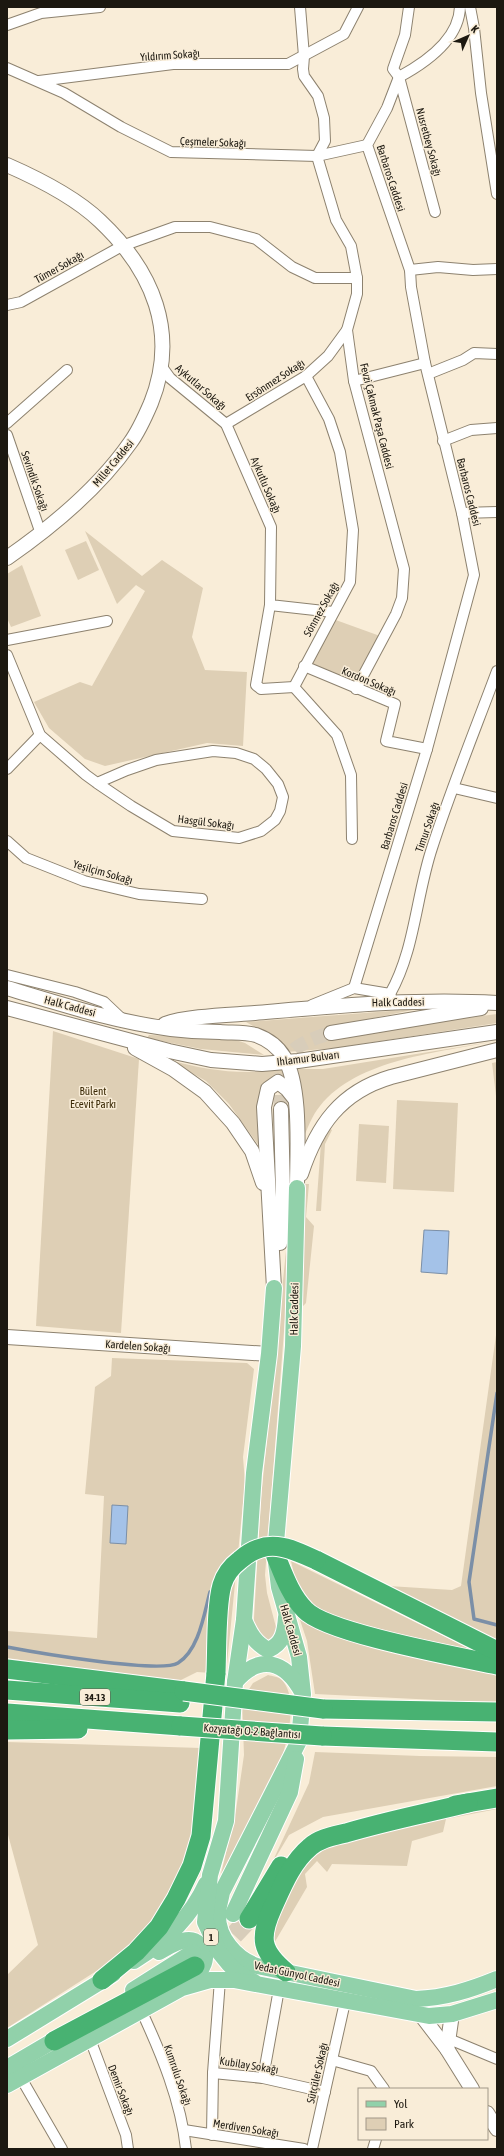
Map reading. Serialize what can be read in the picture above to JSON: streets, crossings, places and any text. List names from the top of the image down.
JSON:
{
  "streets": {
    "highway": ["34-13", "Kozyatağı O-2 Bağlantısı"],
    "main road": [
      "Millet Caddesi",
      "Halk Caddesi",
      "Ihlamur Bulvarı",
      "Kardelen Sokağı",
      "1",
      "Vedat Günyol Caddesi"
    ],
    "street": [
      "Yıldırım Sokağı",
      "Çeşmeler Sokağı",
      "Nusretbey Sokağı",
      "Barbaros Caddesi",
      "Tümer Sokağı",
      "Ersönmez Sokağı",
      "Aykutlar Sokağı",
      "Fevzi Çakmak Paşa Caddesi",
      "Sevindik Sokağı",
      "Aykutlu Sokağı",
      "Sönmez Sokağı",
      "Kordon Sokağı",
      "Hasgül Sokağı",
      "Timur Sokağı",
      "Yeşilçim Sokağı",
      "Kubilay Sokağı",
      "Sütçüler Sokağı",
      "Kumrulu Sokağı",
      "Demir Sokağı",
      "Merdiven Sokağı"
    ]
  },
  "crossings": [
    ["Yıldırım Sokağı", "Çeşmeler Sokağı"],
    ["Çeşmeler Sokağı", "Barbaros Caddesi"],
    ["Çeşmeler Sokağı", "Fevzi Çakmak Paşa Caddesi"],
    ["Nusretbey Sokağı", "Barbaros Caddesi"],
    ["Barbaros Caddesi", "Kordon Sokağı"],
    ["Tümer Sokağı", "Fevzi Çakmak Paşa Caddesi"],
    ["Tümer Sokağı", "Millet Caddesi"],
    ["Ersönmez Sokağı", "Aykutlar Sokağı"],
    ["Ersönmez Sokağı", "Fevzi Çakmak Paşa Caddesi"],
    ["Ersönmez Sokağı", "Aykutlu Sokağı"],
    ["Ersönmez Sokağı", "Sönmez Sokağı"],
    ["Aykutlar Sokağı", "Millet Caddesi"],
    ["Aykutlar Sokağı", "Aykutlu Sokağı"],
    ["Fevzi Çakmak Paşa Caddesi", "Kordon Sokağı"],
    ["Millet Caddesi", "Sevindik Sokağı"],
    ["Aykutlu Sokağı", "Sönmez Sokağı"],
    ["Sönmez Sokağı", "Kordon Sokağı"],
    ["Timur Sokağı", "Halk Caddesi"],
    ["Halk Caddesi", "Ihlamur Bulvarı"],
    ["Halk Caddesi", "Vedat Günyol Caddesi"],
    ["1", "Vedat Günyol Caddesi"],
    ["Vedat Günyol Caddesi", "Kubilay Sokağı"],
    ["Vedat Günyol Caddesi", "Sütçüler Sokağı"],
    ["Vedat Günyol Caddesi", "Kumrulu Sokağı"],
    ["Vedat Günyol Caddesi", "Demir Sokağı"],
    ["Kubilay Sokağı", "Sütçüler Sokağı"],
    ["Kumrulu Sokağı", "Merdiven Sokağı"]
  ],
  "parks": ["Bülent Ecevit Parkı"],
  "legend": ["Yol", "Park"],
  "north": "top right"
}
